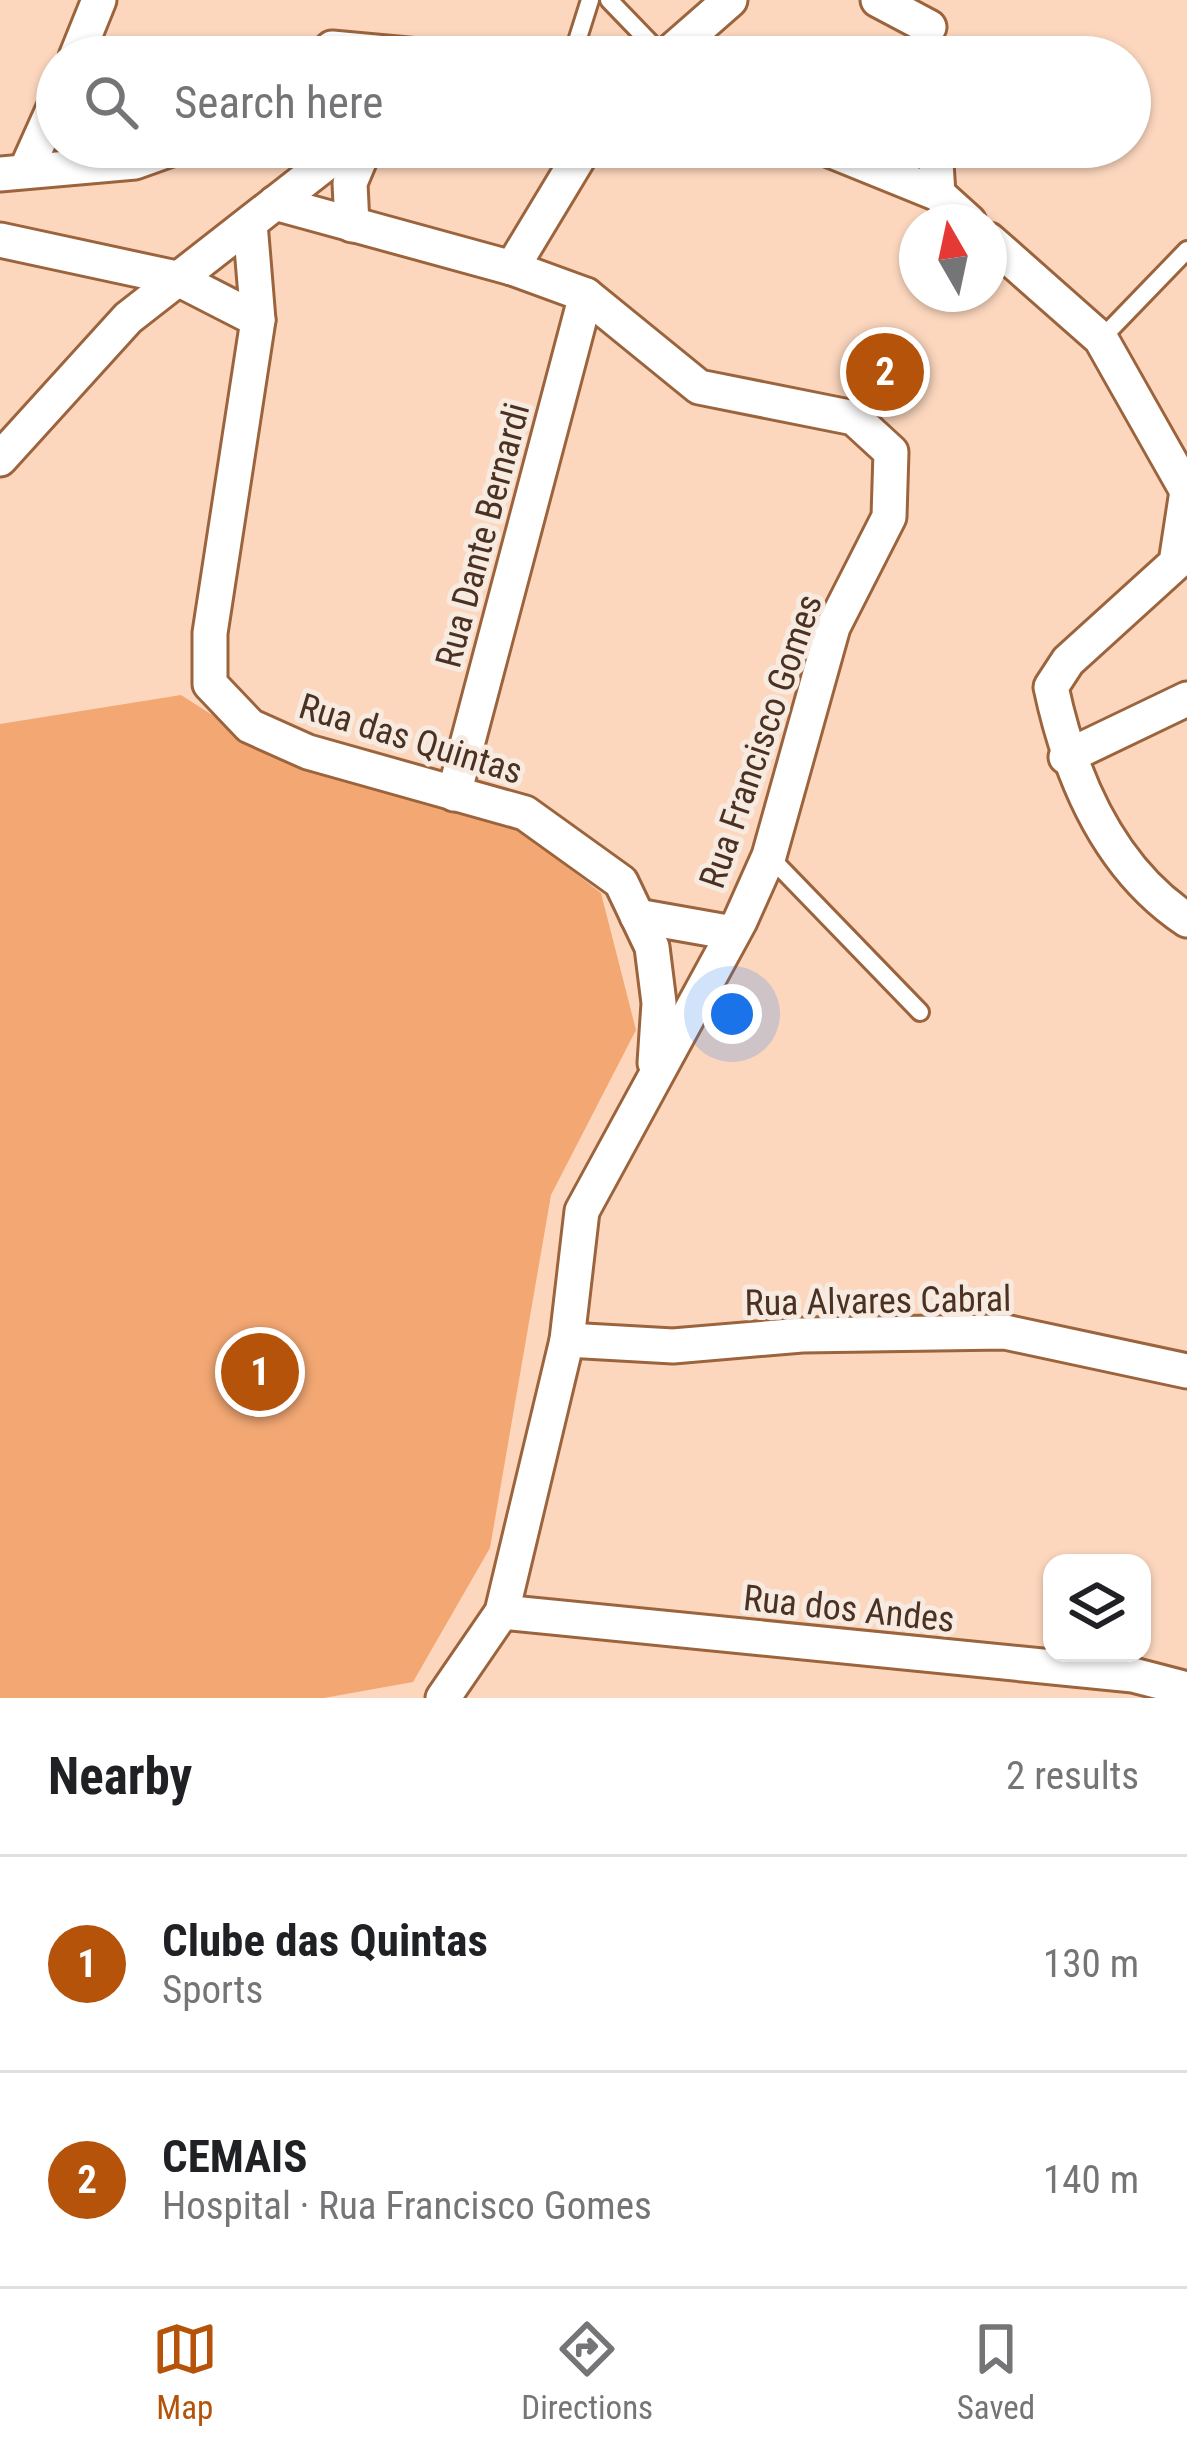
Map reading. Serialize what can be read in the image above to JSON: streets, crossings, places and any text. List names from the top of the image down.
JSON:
{
  "streets": {
    "street": [
      "Rua Dante Bernardi",
      "Rua das Quintas",
      "Rua Francisco Gomes",
      "Rua Alvares Cabral",
      "Rua dos Andes"
    ]
  },
  "crossings": [
    ["Rua Dante Bernardi", "Rua das Quintas"],
    ["Rua Dante Bernardi", "Rua Francisco Gomes"],
    ["Rua das Quintas", "Rua Francisco Gomes"],
    ["Rua Francisco Gomes", "Rua Alvares Cabral"]
  ],
  "north": "top",
  "page": {
    "search": "Search here",
    "pins": ["2", "1"],
    "heading": ["Nearby", "2 results"],
    "list": [
      {
        "mark": "1",
        "name": "Clube das Quintas",
        "note": "Sports",
        "value": "130 m"
      },
      {
        "mark": "2",
        "name": "CEMAIS",
        "note": "Hospital · Rua Francisco Gomes",
        "value": "140 m"
      }
    ],
    "nav": ["Map", "Directions", "Saved"]
  }
}
